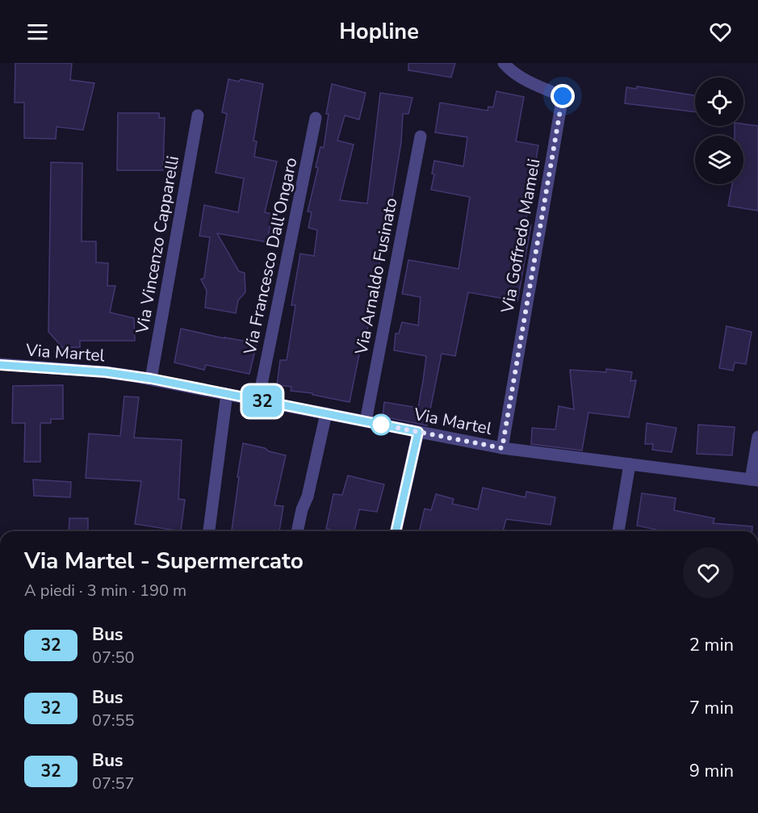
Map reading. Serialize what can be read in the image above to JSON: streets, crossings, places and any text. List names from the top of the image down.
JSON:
{
  "streets": {
    "street": [
      "Via Goffredo Mameli",
      "Via Vincenzo Capparelli",
      "Via Francesco Dall'Ongaro",
      "Via Arnaldo Fusinato",
      "Via Martel"
    ]
  },
  "crossings": [
    ["Via Goffredo Mameli", "Via Martel"],
    ["Via Vincenzo Capparelli", "Via Martel"],
    ["Via Francesco Dall'Ongaro", "Via Martel"],
    ["Via Arnaldo Fusinato", "Via Martel"]
  ],
  "lines": ["bus line 32"],
  "page": {
    "header": "Hopline",
    "on_map": "32",
    "heading": ["Via Martel - Supermercato", "A piedi · 3 min · 190 m"],
    "list": [
      {
        "mark": "32",
        "name": "Bus",
        "note": "07:50",
        "value": "2 min"
      },
      {
        "mark": "32",
        "name": "Bus",
        "note": "07:55",
        "value": "7 min"
      },
      {
        "mark": "32",
        "name": "Bus",
        "note": "07:57",
        "value": "9 min"
      }
    ]
  }
}
